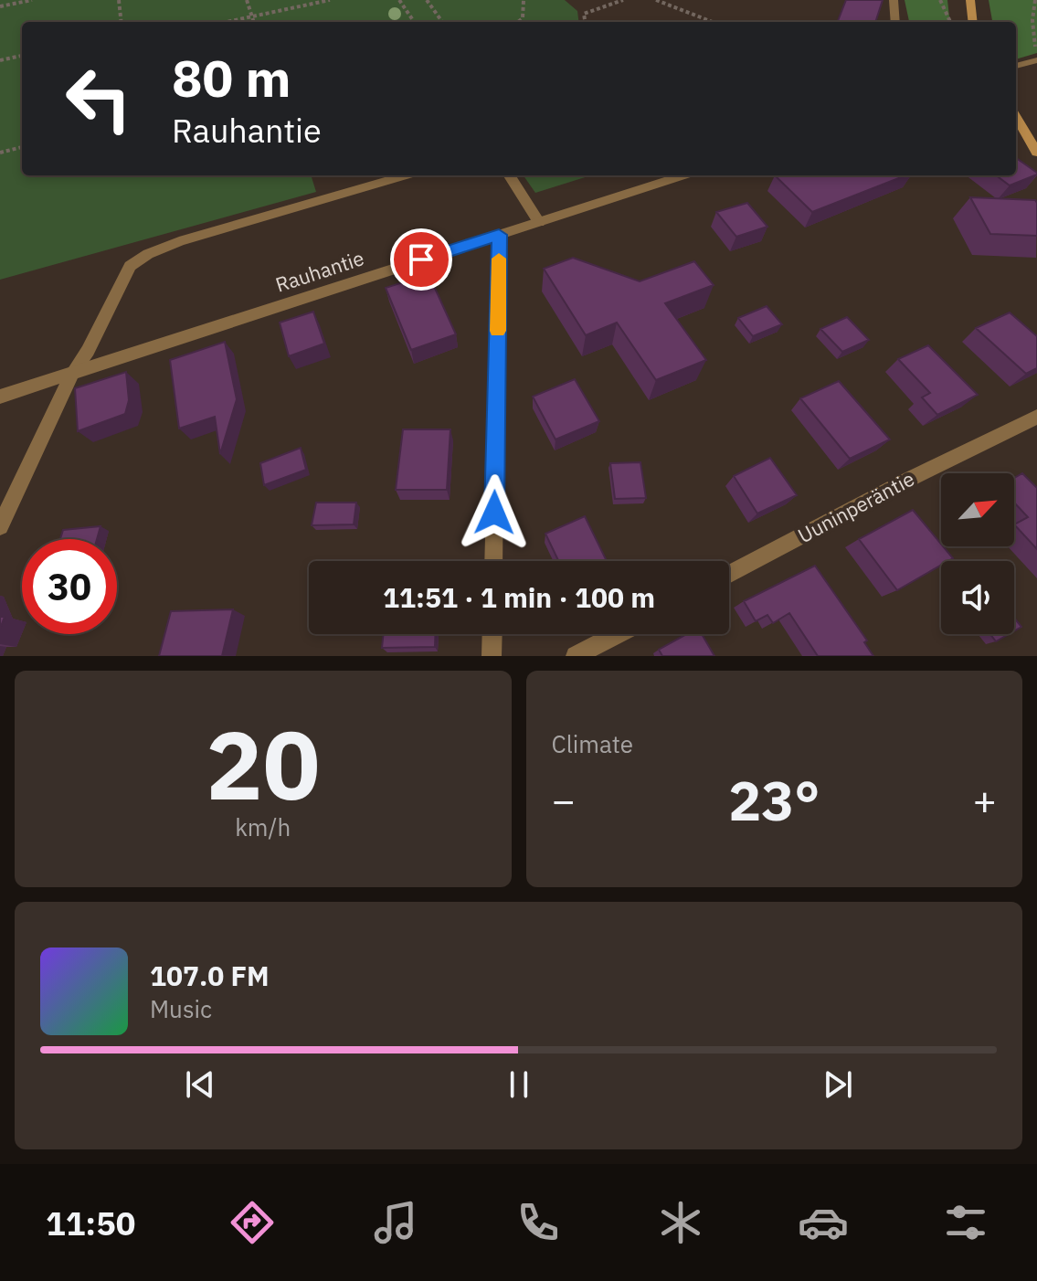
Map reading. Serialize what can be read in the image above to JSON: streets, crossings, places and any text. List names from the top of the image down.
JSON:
{
  "streets": {
    "street": ["Rauhantie", "Uuninperäntie"]
  },
  "north": "top right",
  "page": {
    "turn": ["80 m", "Rauhantie"],
    "limit": "30",
    "trip": "11:51 · 1 min · 100 m",
    "tile": [
      ["20", "km/h"],
      "Climate"
    ],
    "heat": ["−", "23°", "+"],
    "song": ["107.0 FM", "Music"],
    "tabs": "11:50"
  }
}
